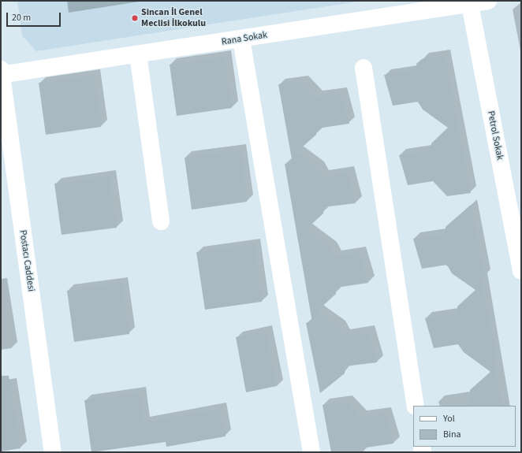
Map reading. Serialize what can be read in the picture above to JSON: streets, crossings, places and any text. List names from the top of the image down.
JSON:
{
  "streets": {
    "street": ["Rana Sokak", "Petrol Sokak", "Postacı Caddesi"]
  },
  "crossings": [
    ["Rana Sokak", "Petrol Sokak"],
    ["Rana Sokak", "Postacı Caddesi"]
  ],
  "places": ["Sincan İl Genel Meclisi İlkokulu"],
  "legend": ["Yol", "Bina"],
  "scale_bar": "20 m"
}
